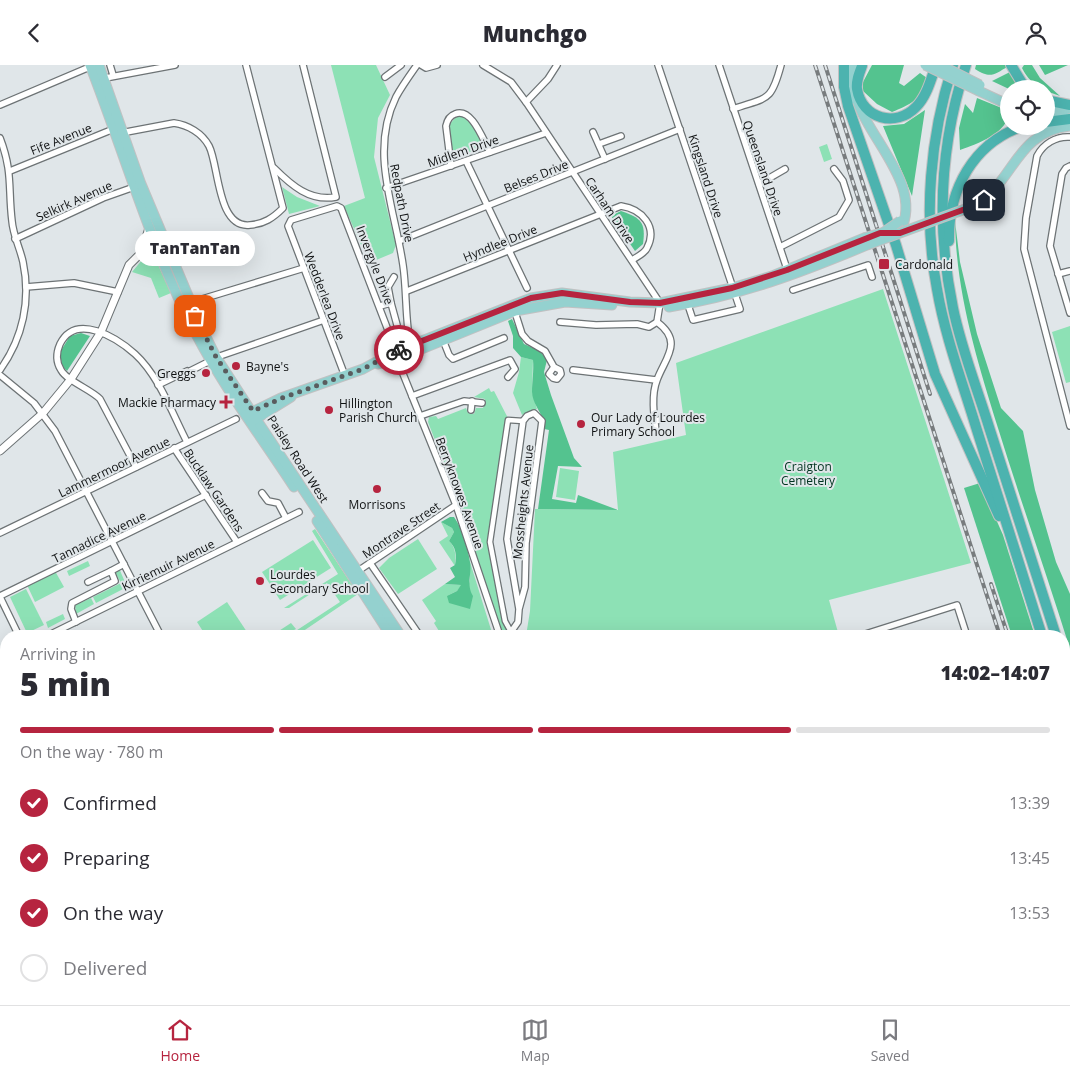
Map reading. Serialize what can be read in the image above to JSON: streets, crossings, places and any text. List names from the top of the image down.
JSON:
{
  "streets": {
    "main road": ["Paisley Road West"],
    "street": [
      "Fife Avenue",
      "Midlem Drive",
      "Queensland Drive",
      "Belses Drive",
      "Kingsland Drive",
      "Selkirk Avenue",
      "Redpath Drive",
      "Carham Drive",
      "Hyndlee Drive",
      "Invergyle Drive",
      "Wedderlea Drive",
      "Lammermoor Avenue",
      "Bucklaw Gardens",
      "Berryknowes Avenue",
      "Mossheights Avenue",
      "Montrave Street",
      "Tannadice Avenue",
      "Kirriemuir Avenue"
    ]
  },
  "crossings": [
    ["Fife Avenue", "Paisley Road West"],
    ["Midlem Drive", "Redpath Drive"],
    ["Midlem Drive", "Carham Drive"],
    ["Belses Drive", "Kingsland Drive"],
    ["Belses Drive", "Redpath Drive"],
    ["Belses Drive", "Carham Drive"],
    ["Selkirk Avenue", "Paisley Road West"],
    ["Redpath Drive", "Hyndlee Drive"],
    ["Carham Drive", "Hyndlee Drive"],
    ["Invergyle Drive", "Wedderlea Drive"],
    ["Invergyle Drive", "Berryknowes Avenue"],
    ["Paisley Road West", "Montrave Street"],
    ["Lammermoor Avenue", "Bucklaw Gardens"],
    ["Bucklaw Gardens", "Tannadice Avenue"],
    ["Bucklaw Gardens", "Kirriemuir Avenue"],
    ["Berryknowes Avenue", "Montrave Street"]
  ],
  "parks": ["Craigton Cemetery"],
  "places": {
    "transit": ["Cardonald"],
    "other": [
      "TanTanTan",
      "Bayne's",
      "Greggs",
      "Hillington Parish Church",
      "Our Lady of Lourdes Primary School",
      "Morrisons",
      "Lourdes Secondary School"
    ],
    "health": ["Mackie Pharmacy"]
  },
  "page": {
    "header": "Munchgo",
    "bubble": "TanTanTan",
    "heading": ["5 min", "Arriving in", "14:02–14:07"],
    "bar": "On the way · 780 m",
    "list": [
      ["Confirmed", "13:39"],
      ["Preparing", "13:45"],
      ["On the way", "13:53"],
      "Delivered"
    ],
    "tabs": ["Home", "Map", "Saved"]
  }
}
